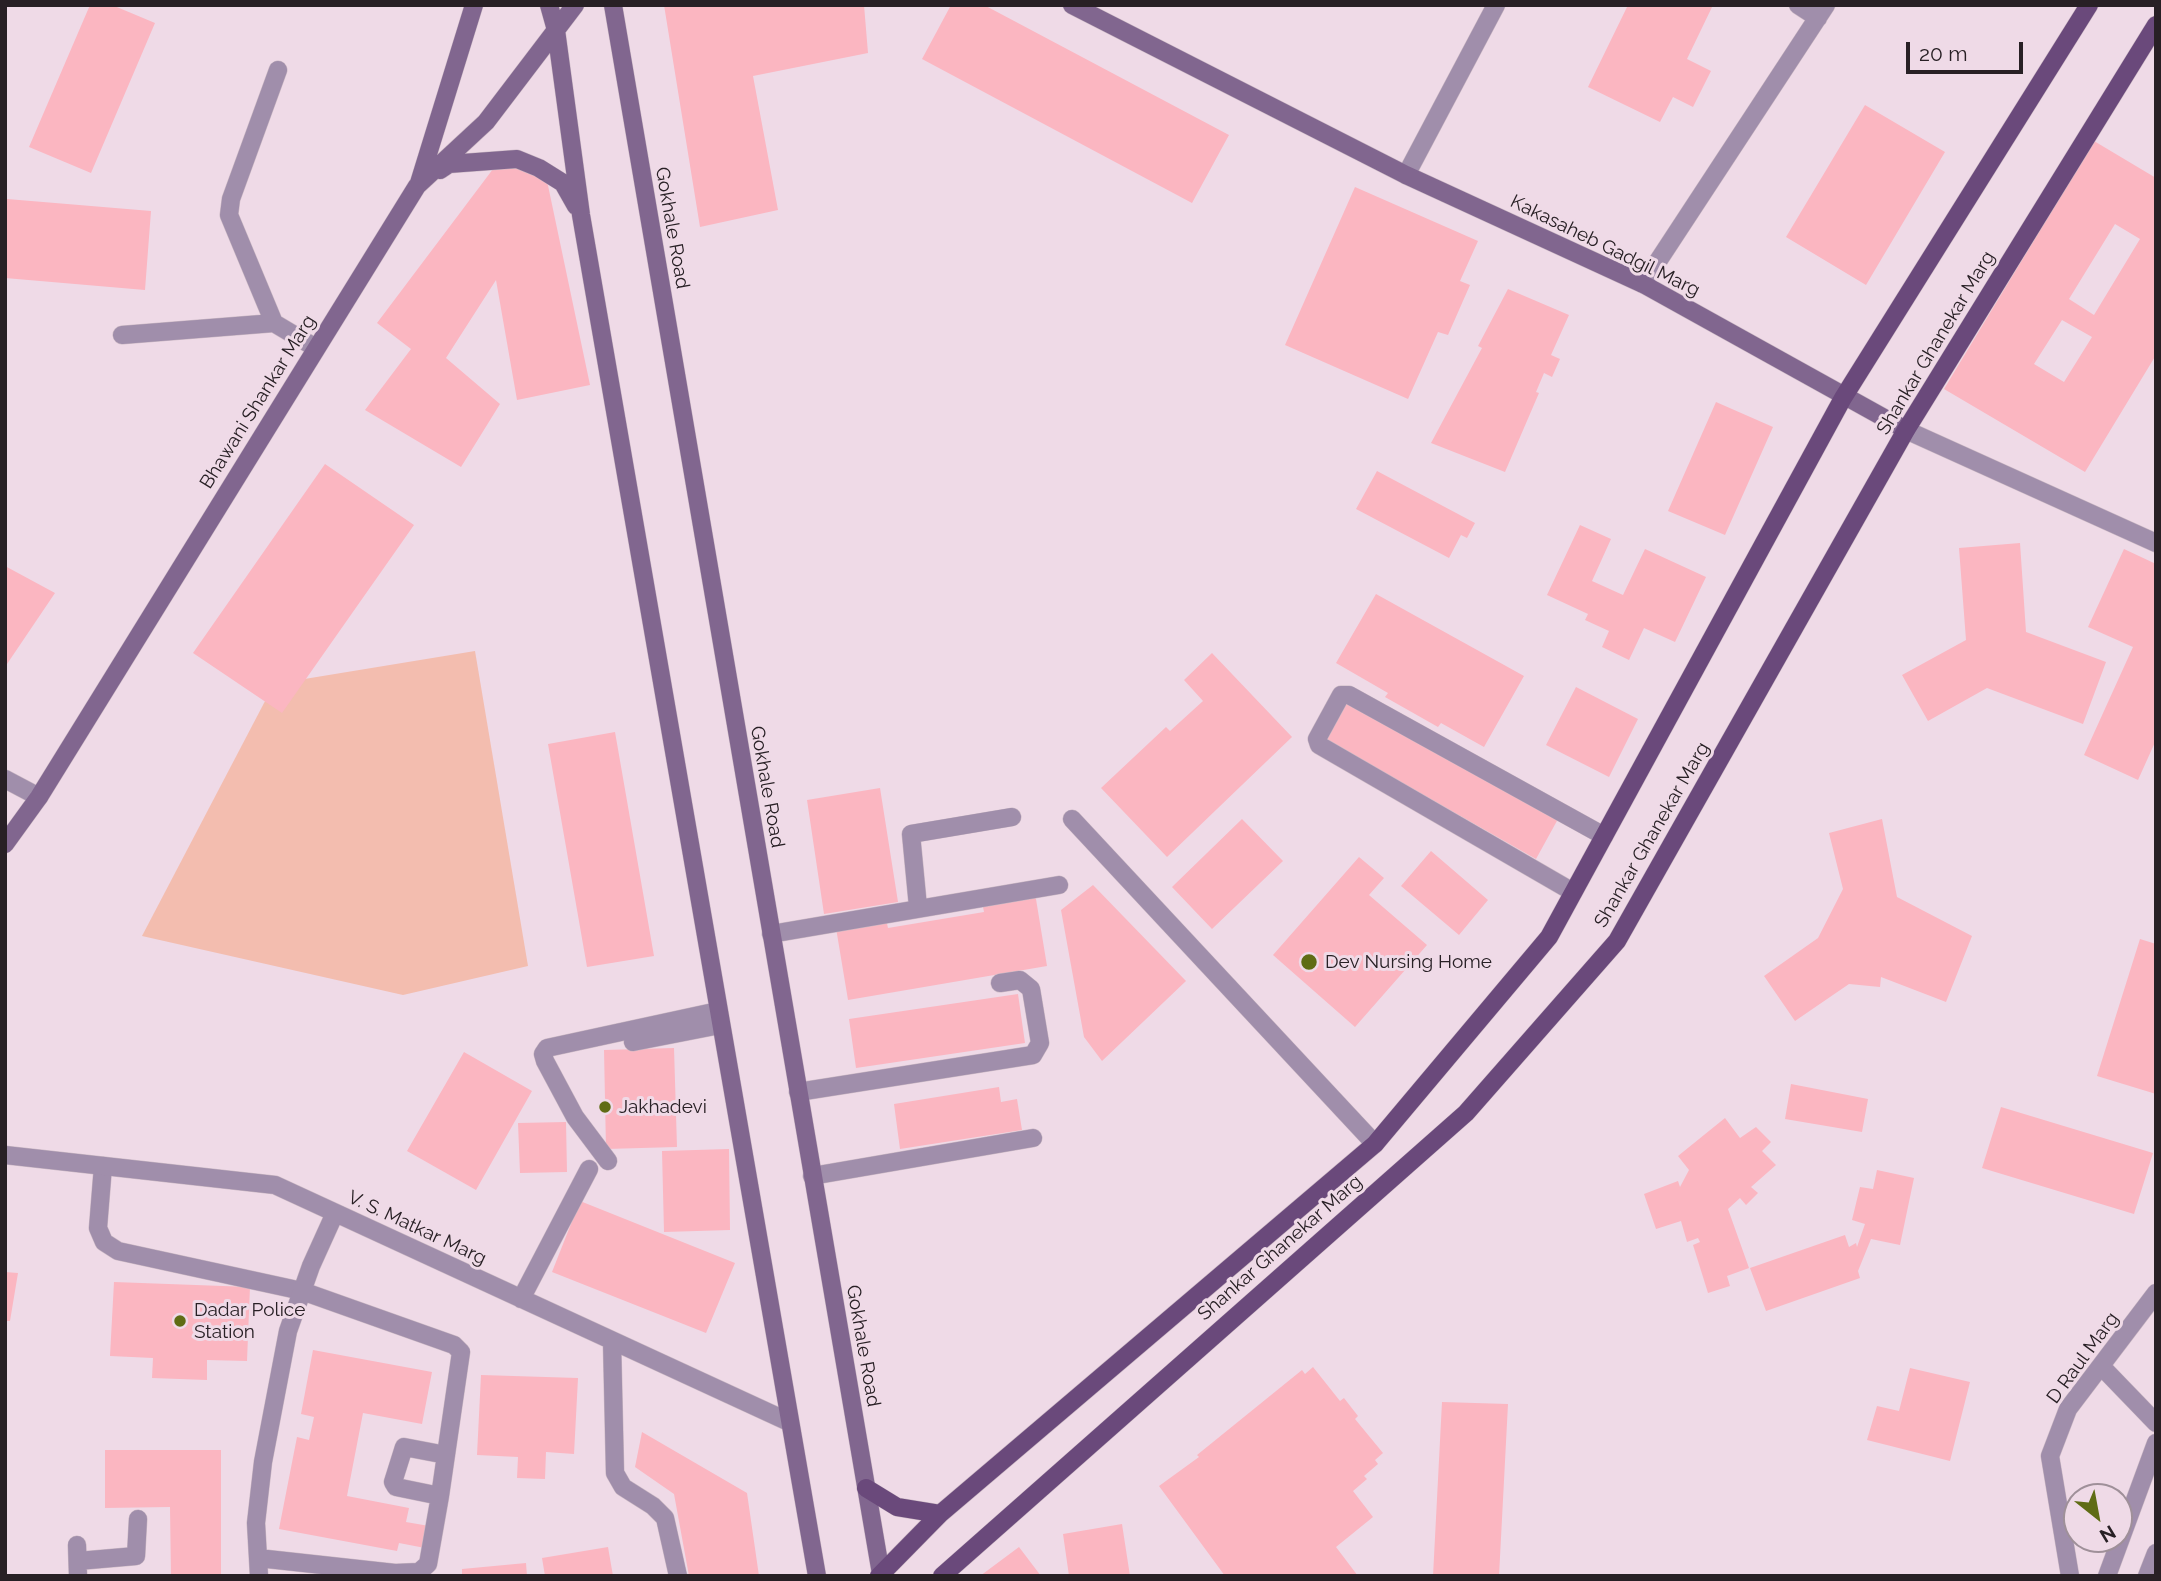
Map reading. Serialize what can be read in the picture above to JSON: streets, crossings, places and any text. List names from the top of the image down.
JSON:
{
  "streets": {
    "main road": [
      "Gokhale Road",
      "Kakasaheb Gadgil Marg",
      "Shankar Ghanekar Marg",
      "Bhawani Shankar Marg"
    ],
    "street": ["V. S. Matkar Marg", "D Raul Marg"]
  },
  "crossings": [
    ["Kakasaheb Gadgil Marg", "Shankar Ghanekar Marg"]
  ],
  "places": ["Dev Nursing Home", "Jakhadevi", "Dadar Police Station"],
  "scale_bar": "20 m",
  "north": "bottom right"
}
